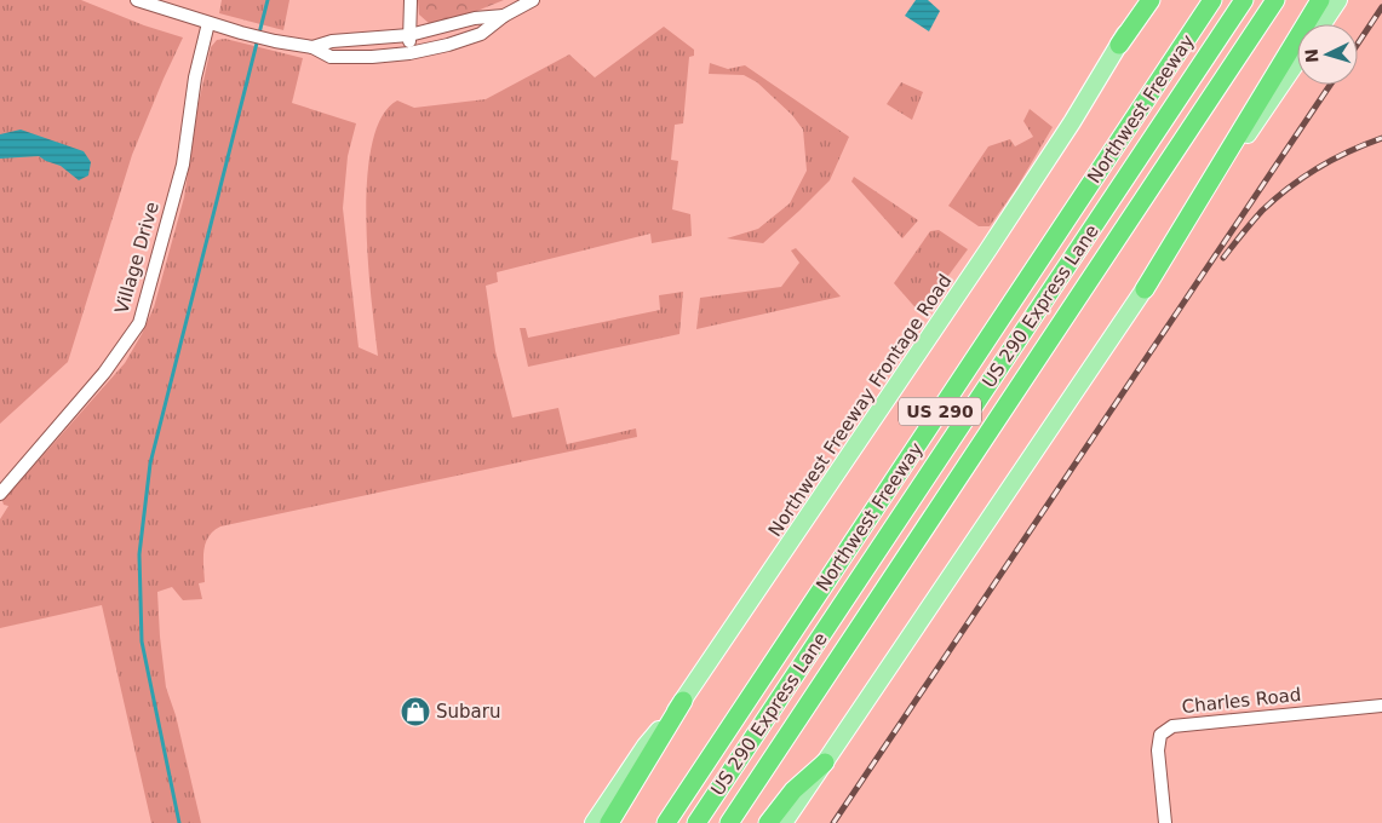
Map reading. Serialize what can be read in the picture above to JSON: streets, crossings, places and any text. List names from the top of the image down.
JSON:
{
  "streets": {
    "highway": ["Northwest Freeway", "US 290 Express Lane", "US 290"],
    "main road": ["Northwest Freeway Frontage Road"],
    "street": ["Village Drive", "Charles Road"]
  },
  "places": {
    "shop": ["Subaru"]
  },
  "north": "left"
}
